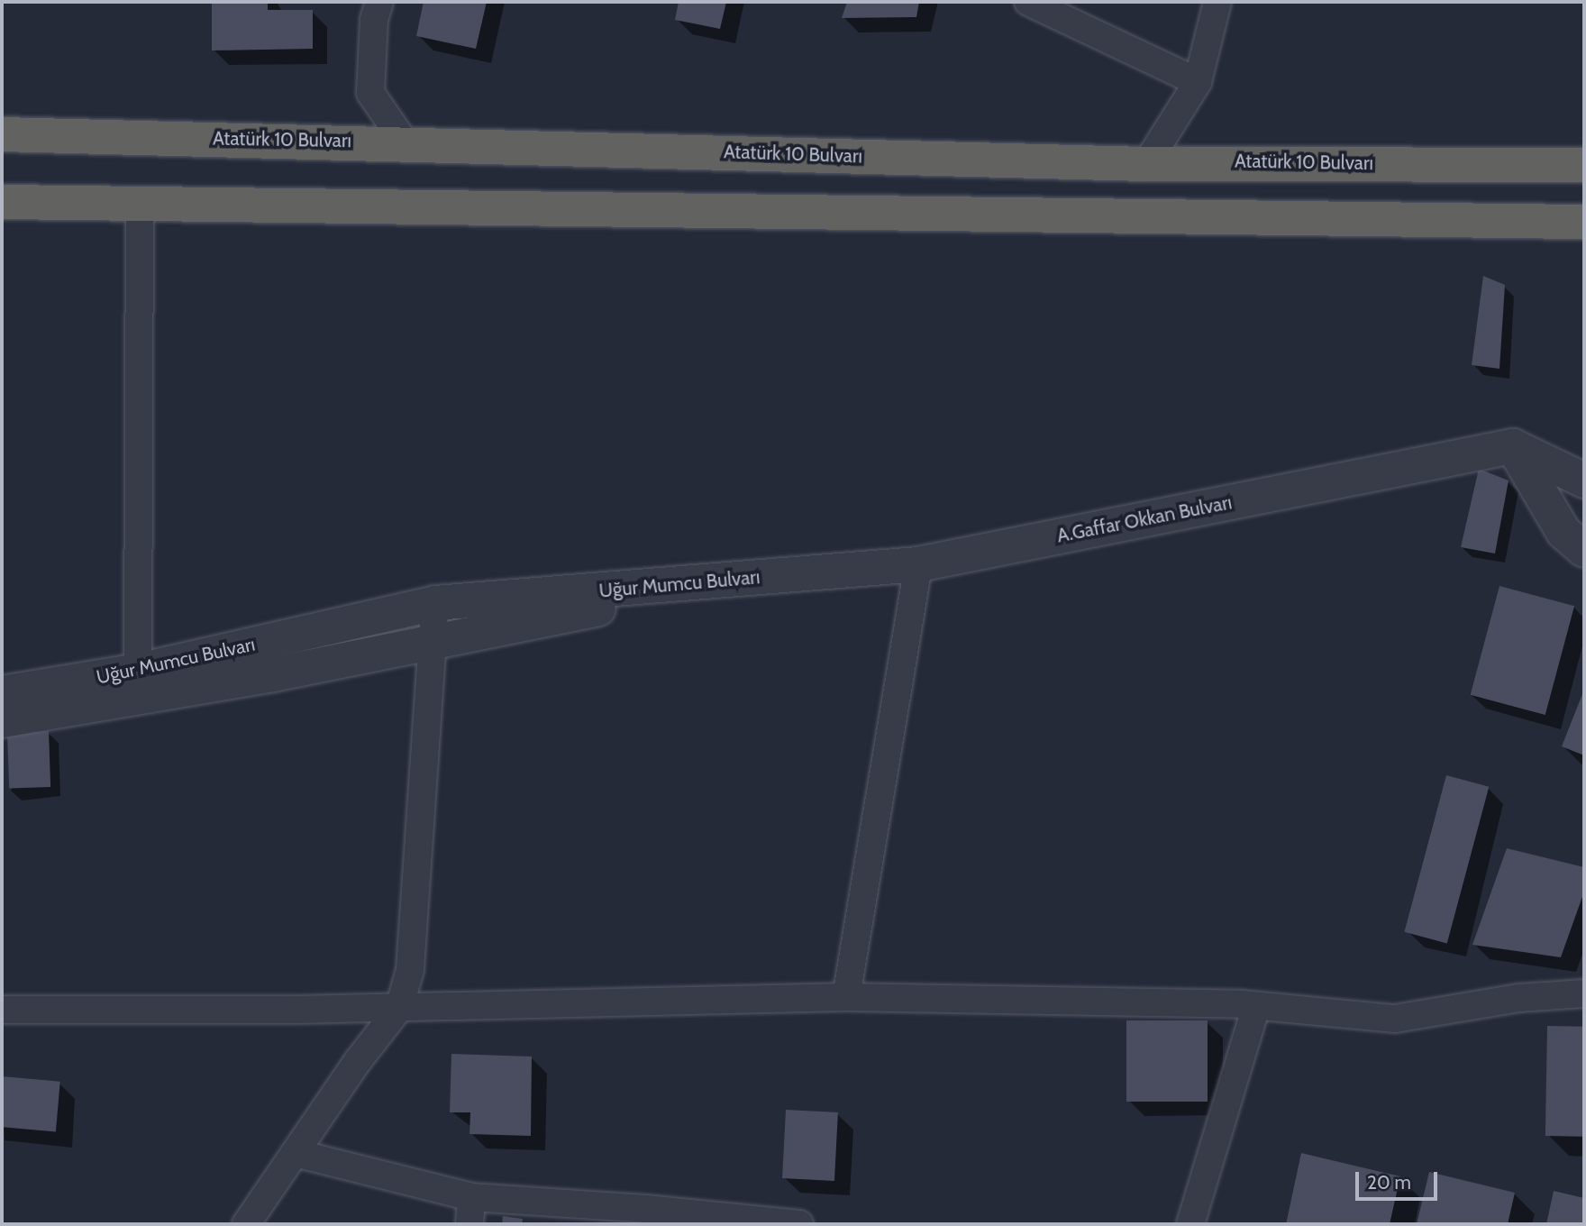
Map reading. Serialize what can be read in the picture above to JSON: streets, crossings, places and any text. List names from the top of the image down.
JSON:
{
  "streets": {
    "highway": ["Atatürk 10 Bulvarı"],
    "street": ["A.Gaffar Okkan Bulvarı", "Uğur Mumcu Bulvarı"]
  },
  "crossings": [
    ["A.Gaffar Okkan Bulvarı", "Uğur Mumcu Bulvarı"]
  ],
  "scale_bar": "20 m"
}
